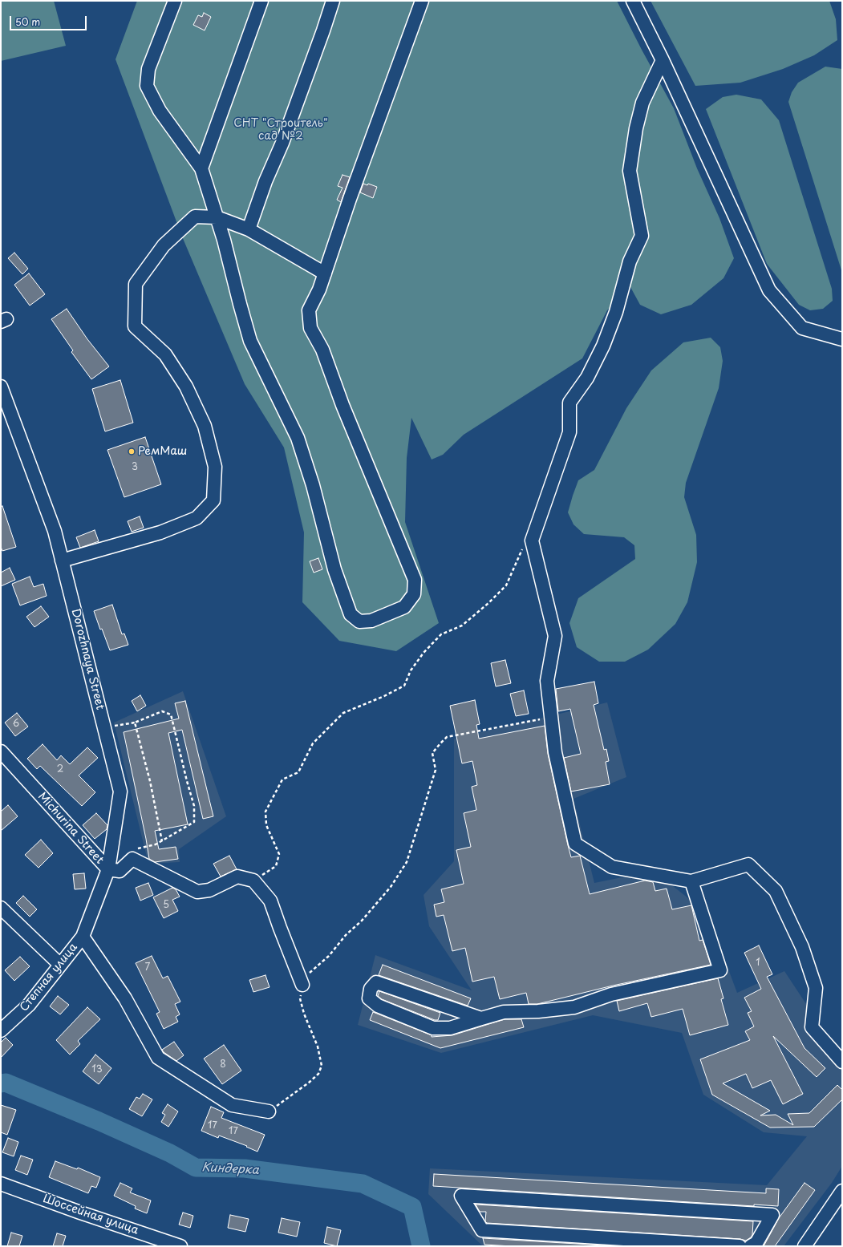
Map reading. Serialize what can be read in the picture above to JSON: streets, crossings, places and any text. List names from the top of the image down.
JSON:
{
  "streets": {
    "street": [
      "Dorozhnaya Street",
      "Michurina Street",
      "Степная улица",
      "Шоссейная улица"
    ]
  },
  "crossings": [
    ["Dorozhnaya Street", "Michurina Street"],
    ["Dorozhnaya Street", "Степная улица"]
  ],
  "water": ["Киндерка"],
  "parks": ["СНТ \"Строитель\" сад №2"],
  "places": ["РемМаш"],
  "house_numbers": [
    "3",
    "6",
    "2",
    "5",
    "1",
    "7",
    "8",
    "13",
    "17",
    "17"
  ],
  "scale_bar": "50 m"
}
